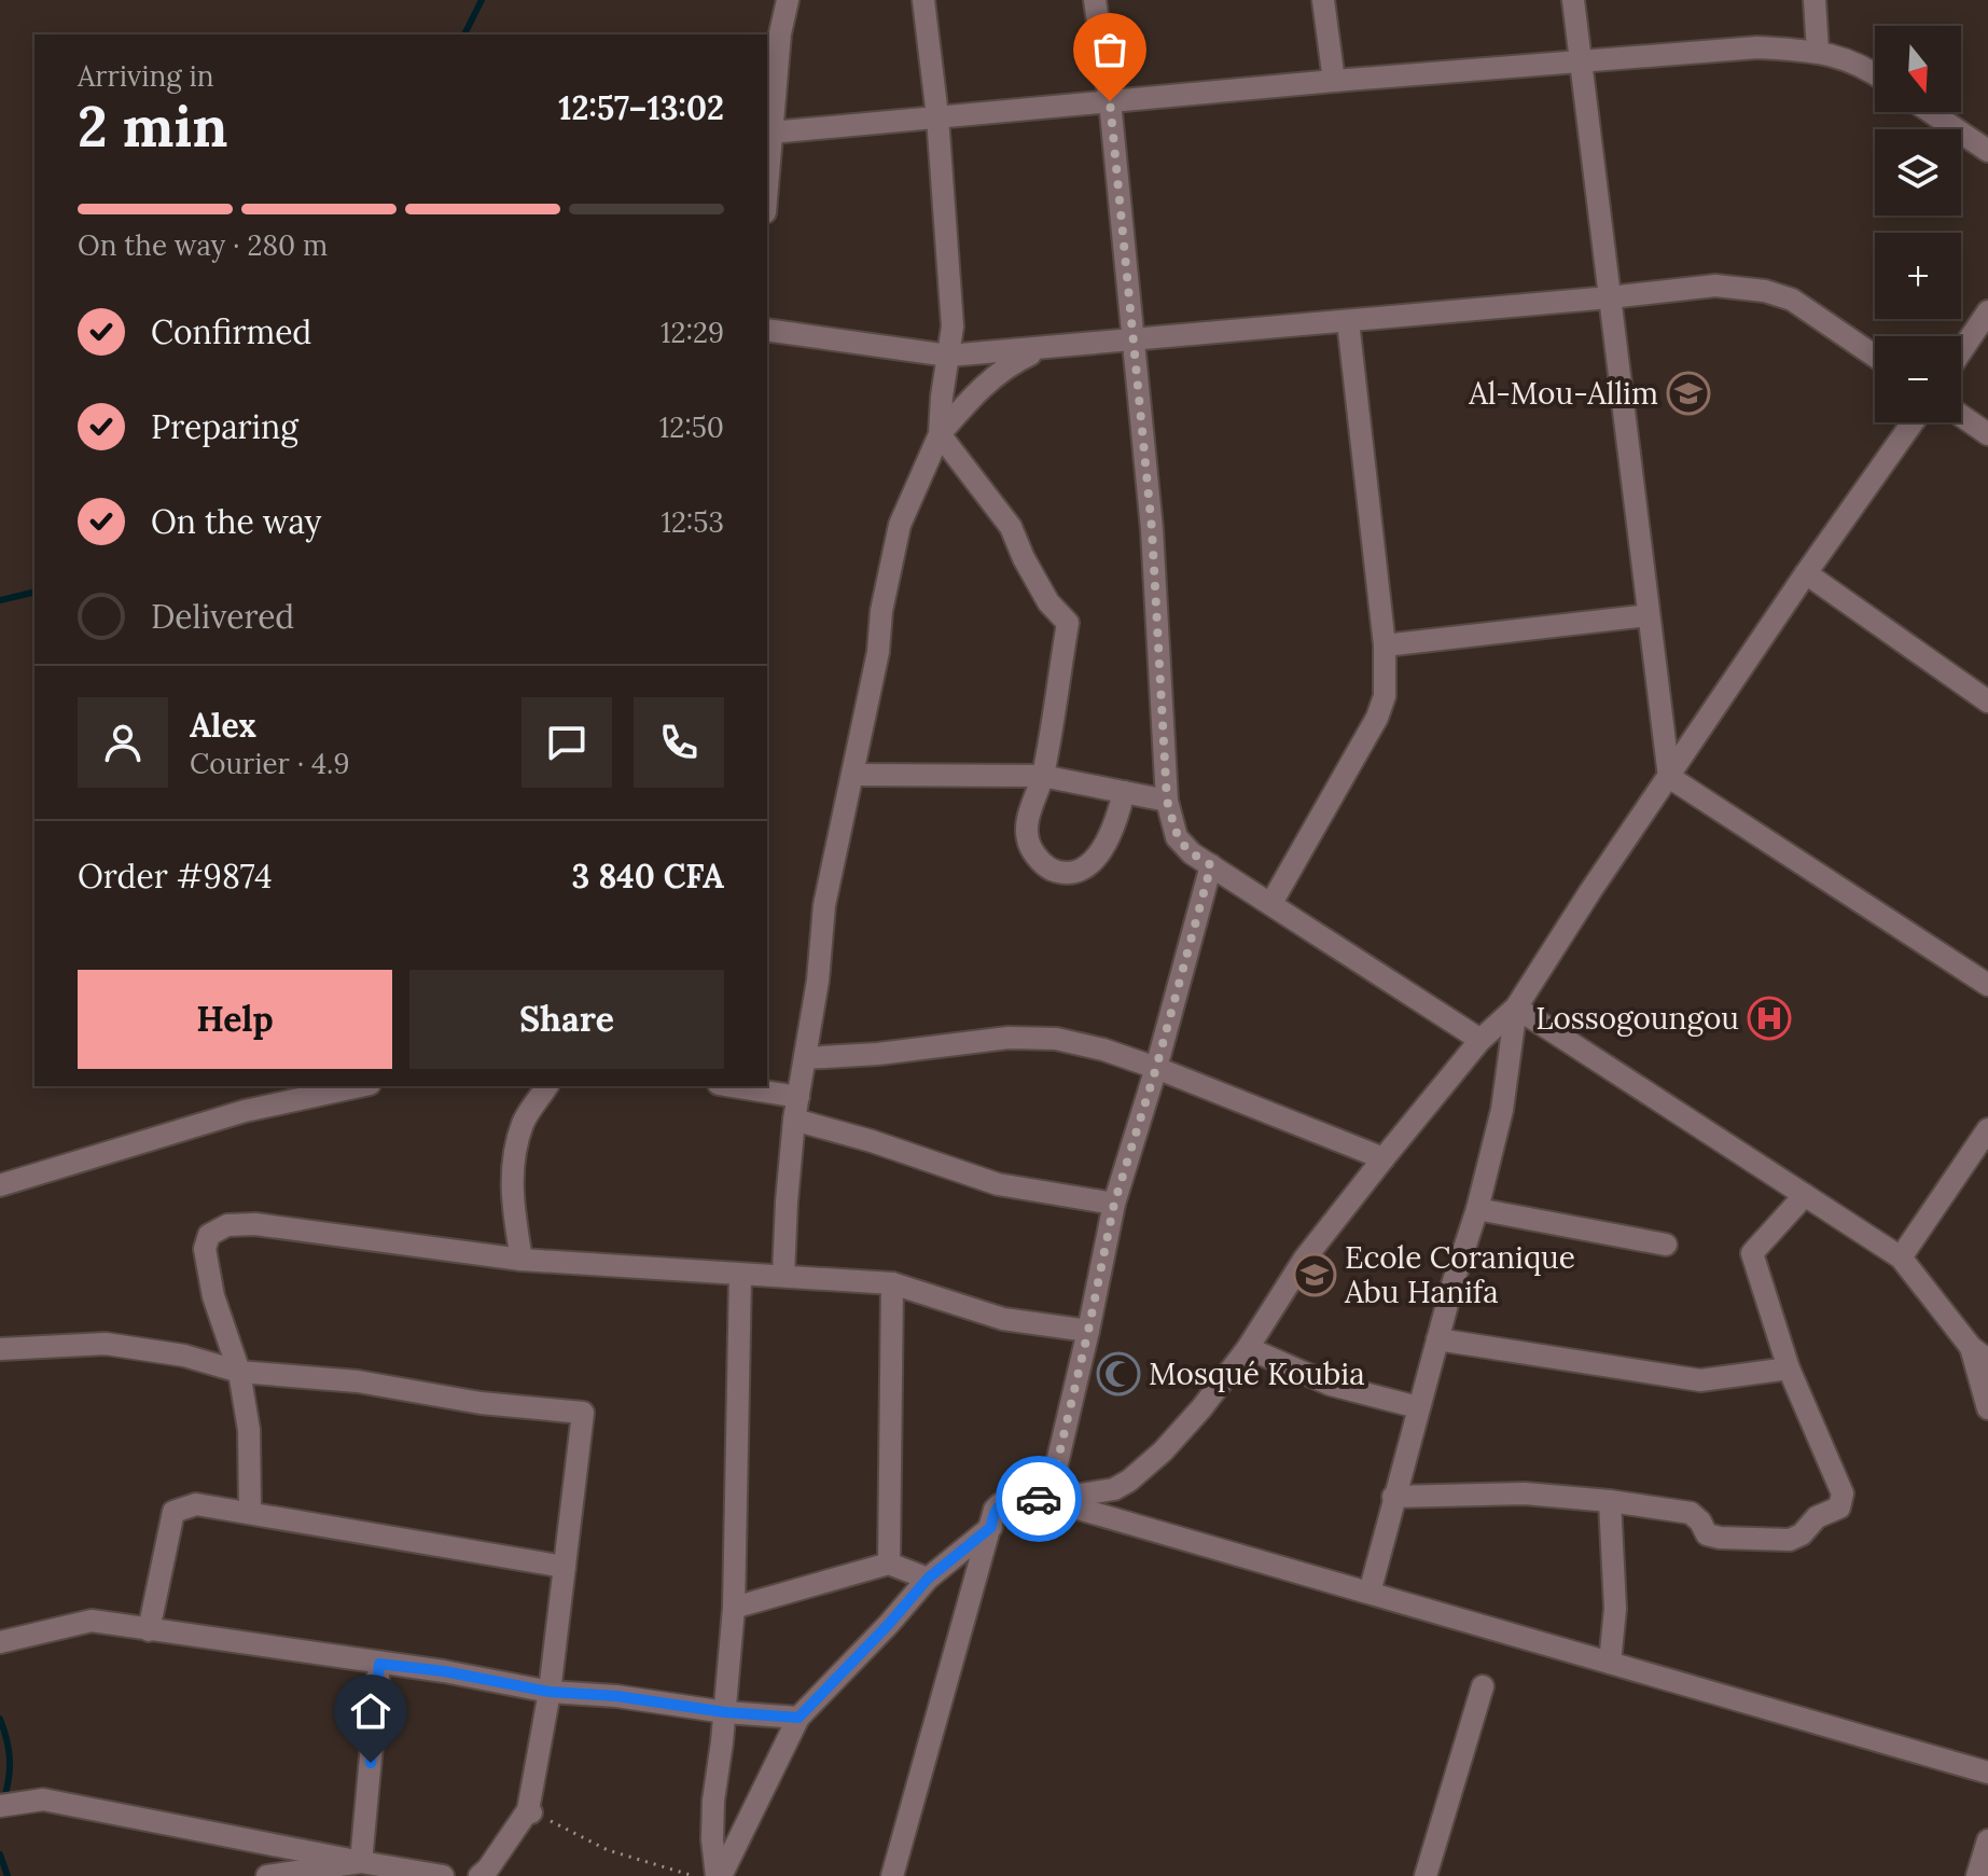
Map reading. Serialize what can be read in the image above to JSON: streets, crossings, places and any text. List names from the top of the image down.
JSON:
{
  "places": {
    "school or university": ["Al-Mou-Allim", "Ecole Coranique Abu Hanifa"],
    "hospital": ["Lossogoungou"],
    "mosque": ["Mosqué Koubia"]
  },
  "north": "bottom",
  "page": {
    "map_buttons": ["+", "−"],
    "heading": ["2 min", "Arriving in", "12:57–13:02"],
    "panel": [
      "Alex",
      "Courier · 4.9",
      "Order #9874",
      "3 840 CFA"
    ],
    "bar": "On the way · 280 m",
    "list": [
      ["Confirmed", "12:29"],
      ["Preparing", "12:50"],
      ["On the way", "12:53"],
      "Delivered"
    ],
    "buttons": ["Help", "Share"]
  }
}
